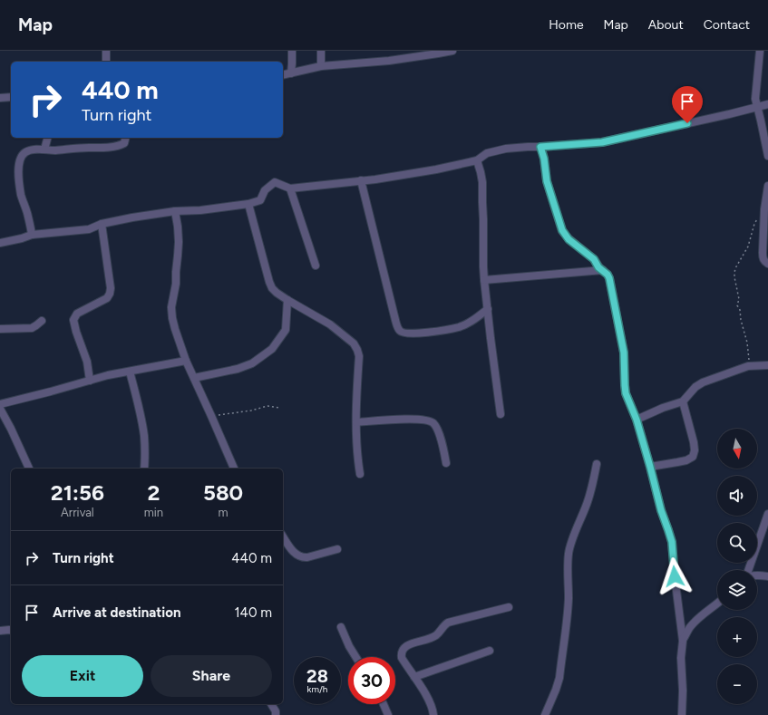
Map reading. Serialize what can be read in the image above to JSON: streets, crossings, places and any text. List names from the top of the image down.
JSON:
{
  "north": "bottom",
  "page": {
    "header": "Map",
    "nav": [
      "Home",
      "Map",
      "About",
      "Contact"
    ],
    "turn": ["440 m", "Turn right"],
    "map_buttons": ["+", "−"],
    "eta": [
      "21:56",
      "Arrival",
      "2",
      "min",
      "580",
      "m"
    ],
    "list": [
      {
        "name": "Turn right",
        "value": "440 m"
      },
      {
        "name": "Arrive at destination",
        "value": "140 m"
      }
    ],
    "buttons": ["Exit", "Share"],
    "speed": "28 km/h",
    "limit": "30"
  }
}
